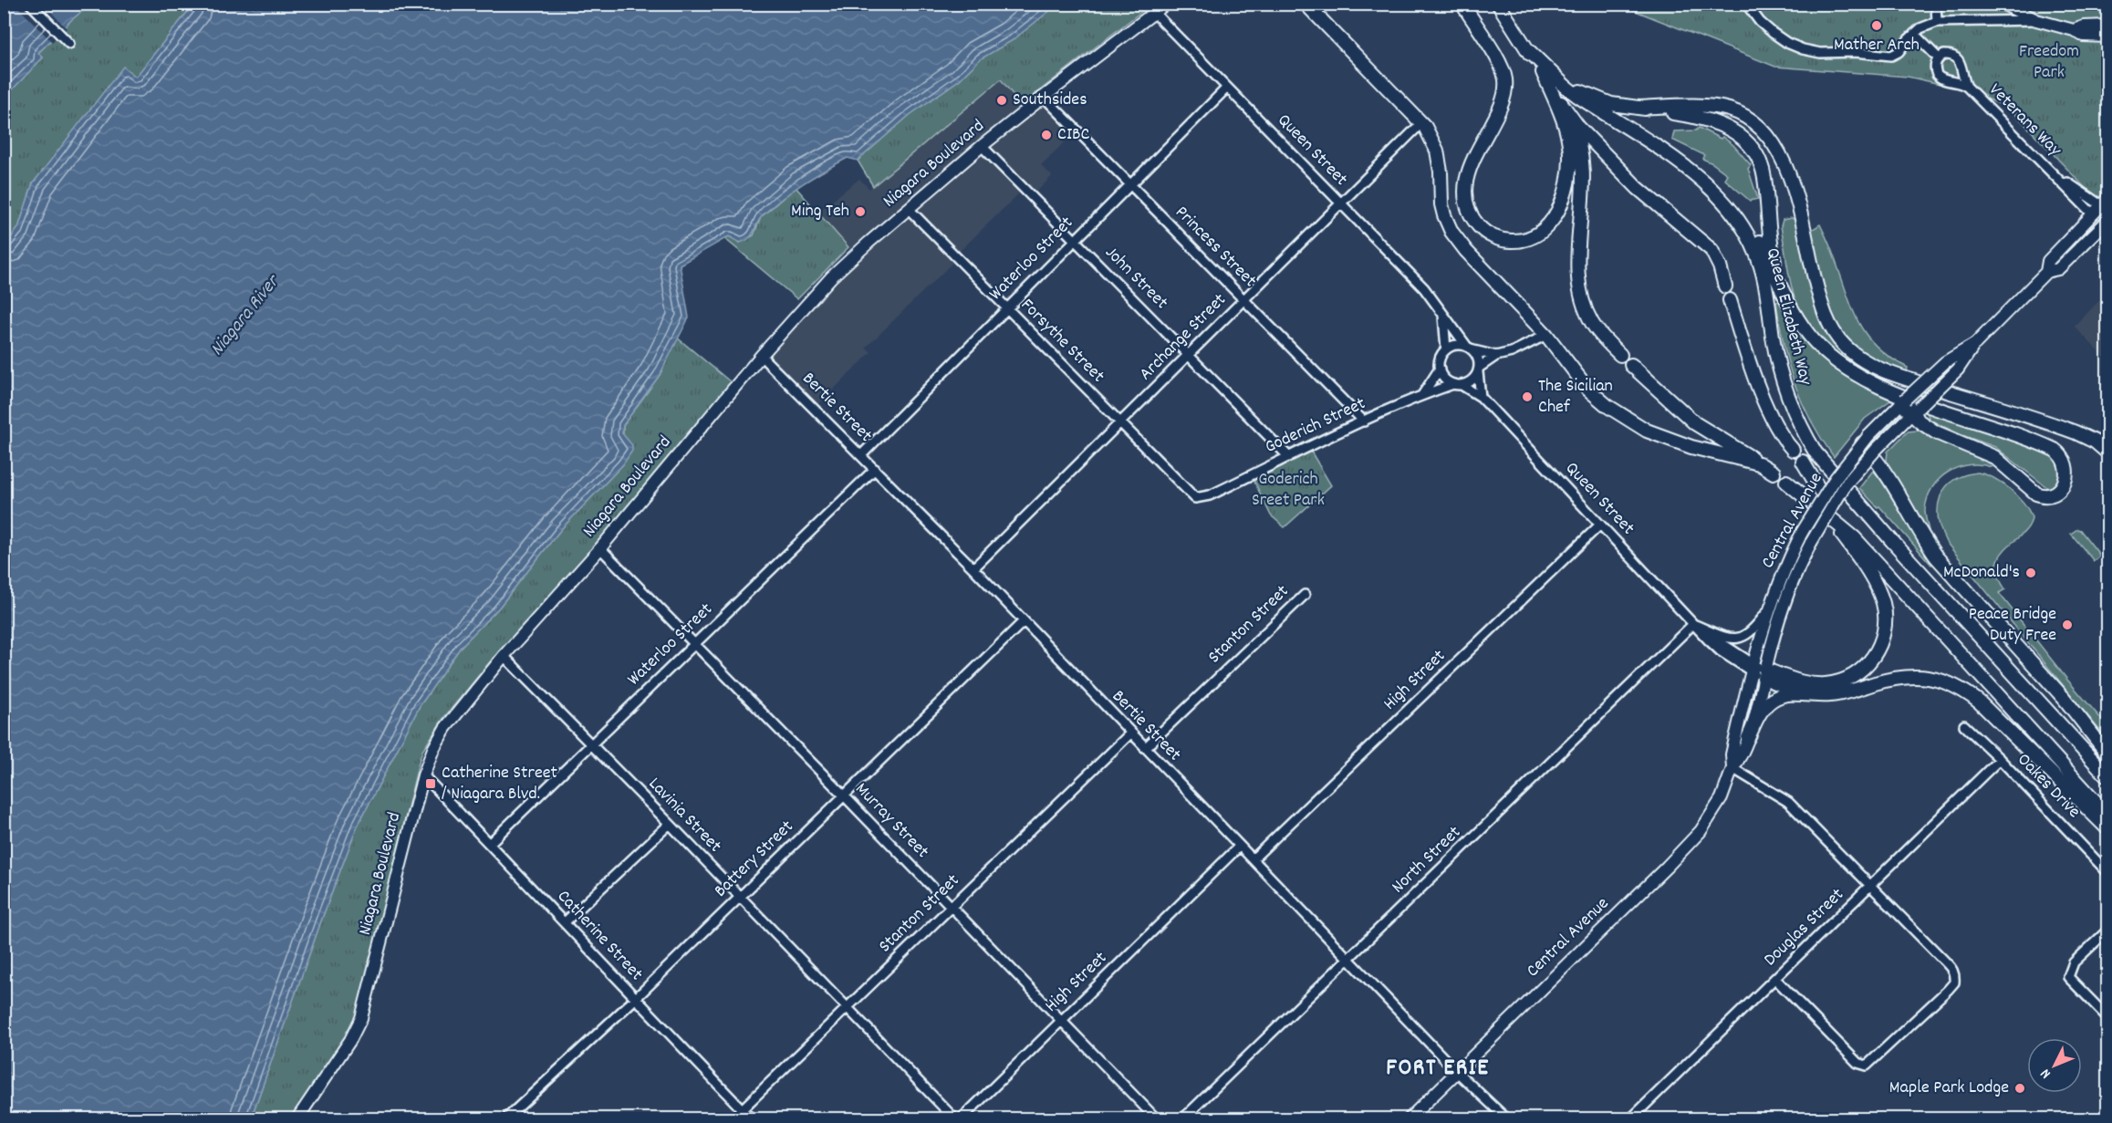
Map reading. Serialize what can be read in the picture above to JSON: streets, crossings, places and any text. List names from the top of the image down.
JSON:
{
  "streets": {
    "highway": ["Queen Elizabeth Way"],
    "main road": ["Niagara Boulevard", "Central Avenue"],
    "street": [
      "Veterans Way",
      "Queen Street",
      "Princess Street",
      "Waterloo Street",
      "John Street",
      "Archange Street",
      "Forsythe Street",
      "Bertie Street",
      "Goderich Street",
      "Stanton Street",
      "High Street",
      "Oakes Drive",
      "Lavinia Street",
      "Murray Street",
      "Battery Street",
      "North Street",
      "Douglas Street",
      "Catherine Street"
    ]
  },
  "crossings": [
    ["Veterans Way", "Central Avenue"],
    ["Queen Street", "Niagara Boulevard"],
    ["Queen Street", "Waterloo Street"],
    ["Queen Street", "Archange Street"],
    ["Queen Street", "Goderich Street"],
    ["Queen Street", "Central Avenue"],
    ["Queen Street", "High Street"],
    ["Queen Street", "North Street"],
    ["Niagara Boulevard", "Princess Street"],
    ["Niagara Boulevard", "John Street"],
    ["Niagara Boulevard", "Forsythe Street"],
    ["Niagara Boulevard", "Bertie Street"],
    ["Niagara Boulevard", "Lavinia Street"],
    ["Niagara Boulevard", "Murray Street"],
    ["Niagara Boulevard", "Catherine Street"],
    ["Princess Street", "Waterloo Street"],
    ["Princess Street", "Archange Street"],
    ["Princess Street", "Goderich Street"],
    ["Waterloo Street", "John Street"],
    ["Waterloo Street", "Forsythe Street"],
    ["Waterloo Street", "Bertie Street"],
    ["Waterloo Street", "Lavinia Street"],
    ["Waterloo Street", "Murray Street"],
    ["Waterloo Street", "Catherine Street"],
    ["John Street", "Archange Street"],
    ["John Street", "Goderich Street"],
    ["Archange Street", "Forsythe Street"],
    ["Archange Street", "Bertie Street"],
    ["Forsythe Street", "Goderich Street"],
    ["Bertie Street", "Central Avenue"],
    ["Bertie Street", "Stanton Street"],
    ["Bertie Street", "High Street"],
    ["Bertie Street", "Battery Street"],
    ["Bertie Street", "North Street"],
    ["Stanton Street", "Lavinia Street"],
    ["Stanton Street", "Murray Street"],
    ["Stanton Street", "Catherine Street"],
    ["High Street", "Murray Street"],
    ["Oakes Drive", "Douglas Street"],
    ["Lavinia Street", "Battery Street"],
    ["Murray Street", "Battery Street"],
    ["Battery Street", "Catherine Street"]
  ],
  "districts": ["FORT ERIE"],
  "water": ["Niagara River"],
  "parks": ["Freedom Park", "Goderich Sreet Park"],
  "places": {
    "other": [
      "Mather Arch",
      "Southsides",
      "CIBC",
      "Ming Teh",
      "The Sicilian Chef",
      "McDonald's",
      "Peace Bridge Duty Free",
      "Maple Park Lodge"
    ],
    "transit": ["Catherine Street / Niagara Blvd."]
  },
  "north": "bottom left"
}
